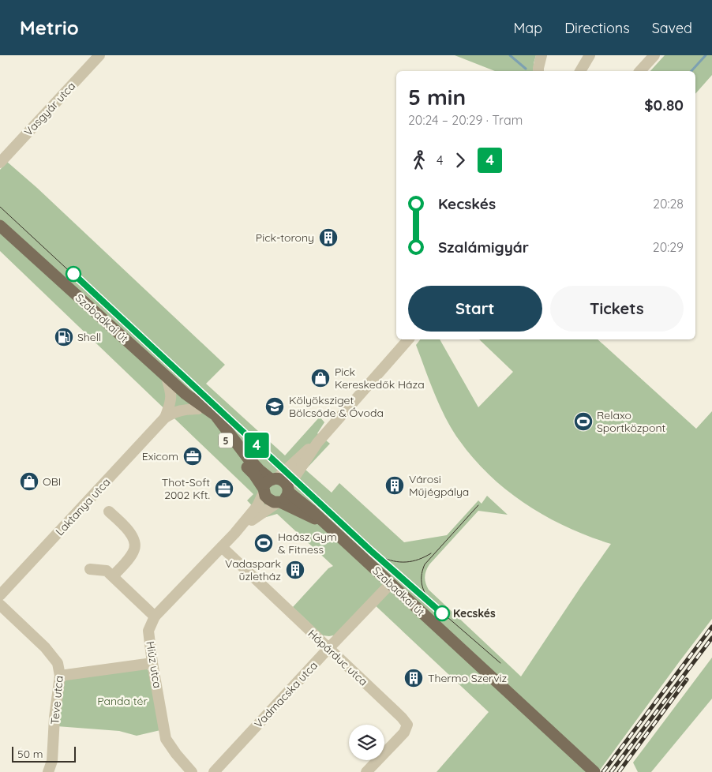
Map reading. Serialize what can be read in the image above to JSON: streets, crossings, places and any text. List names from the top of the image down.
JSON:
{
  "streets": {
    "main road": ["Szabadkai út", "5"],
    "street": [
      "Vasgyár utca",
      "Laktanya utca",
      "Hópárduc utca",
      "Hiúz utca",
      "Vadmacska utca",
      "Teve utca"
    ]
  },
  "crossings": [
    ["Szabadkai út", "Laktanya utca"],
    ["Szabadkai út", "Hiúz utca"],
    ["Szabadkai út", "Vadmacska utca"],
    ["Hópárduc utca", "Hiúz utca"],
    ["Hópárduc utca", "Vadmacska utca"]
  ],
  "parks": ["Panda tér"],
  "places": {
    "building": [
      "Pick-torony",
      "Városi Műjégpálya",
      "Vadaspark üzletház",
      "Thermo Szerviz"
    ],
    "fuel station": ["Shell"],
    "shop": ["Pick Kereskedők Háza", "OBI"],
    "school or university": ["Kölyöksziget Bölcsőde & Óvoda"],
    "sports": ["Relaxo Sportközpont", "Haász Gym & Fitness"],
    "office": ["Exicom", "Thot-Soft 2002 Kft."],
    "other": ["Kecskés"]
  },
  "lines": ["tram line 4"],
  "scale_bar": "50 m",
  "page": {
    "header": "Metrio",
    "nav": ["Map", "Directions", "Saved"],
    "on_map": "4",
    "heading": ["5 min", "20:24 – 20:29 · Tram", "$0.80"],
    "legs": ["4", "4"],
    "list": [
      {
        "name": "Kecskés",
        "value": "20:28"
      },
      {
        "name": "Szalámigyár",
        "value": "20:29"
      }
    ],
    "buttons": ["Start", "Tickets"],
    "scale": "50 m"
  }
}
